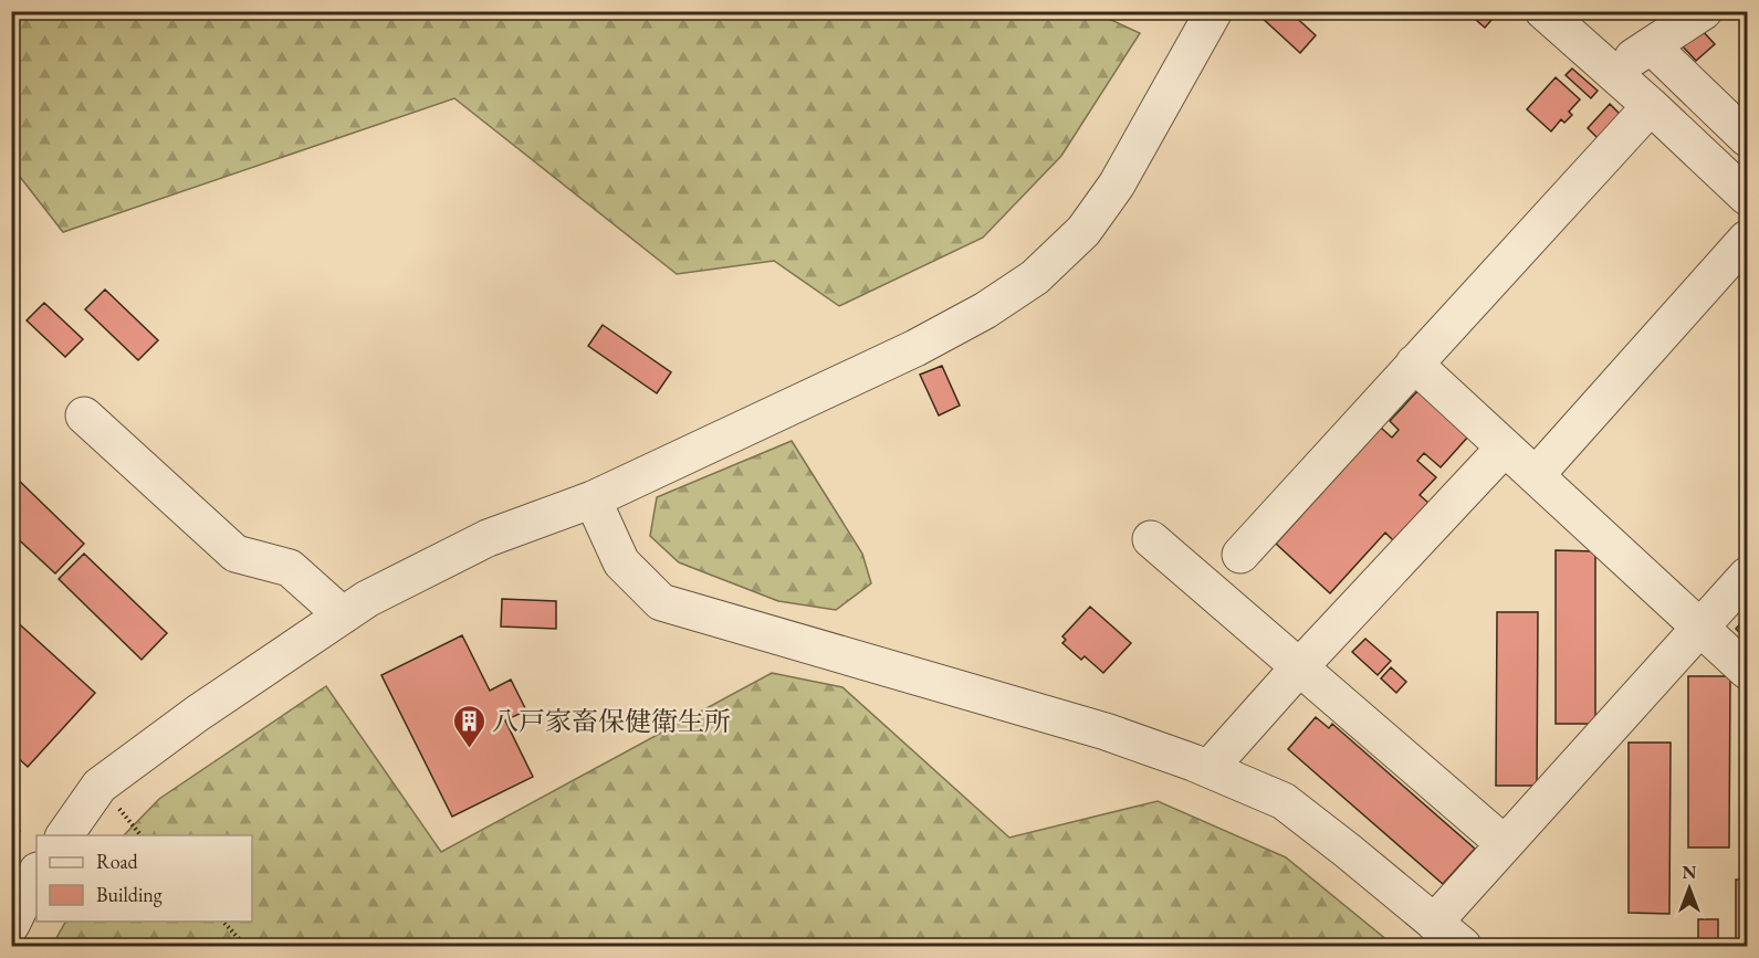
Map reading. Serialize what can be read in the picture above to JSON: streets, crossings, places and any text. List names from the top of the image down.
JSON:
{
  "places": {
    "building": ["八戸家畜保健衛生所"]
  },
  "legend": ["Road", "Building"],
  "north": "top"
}
